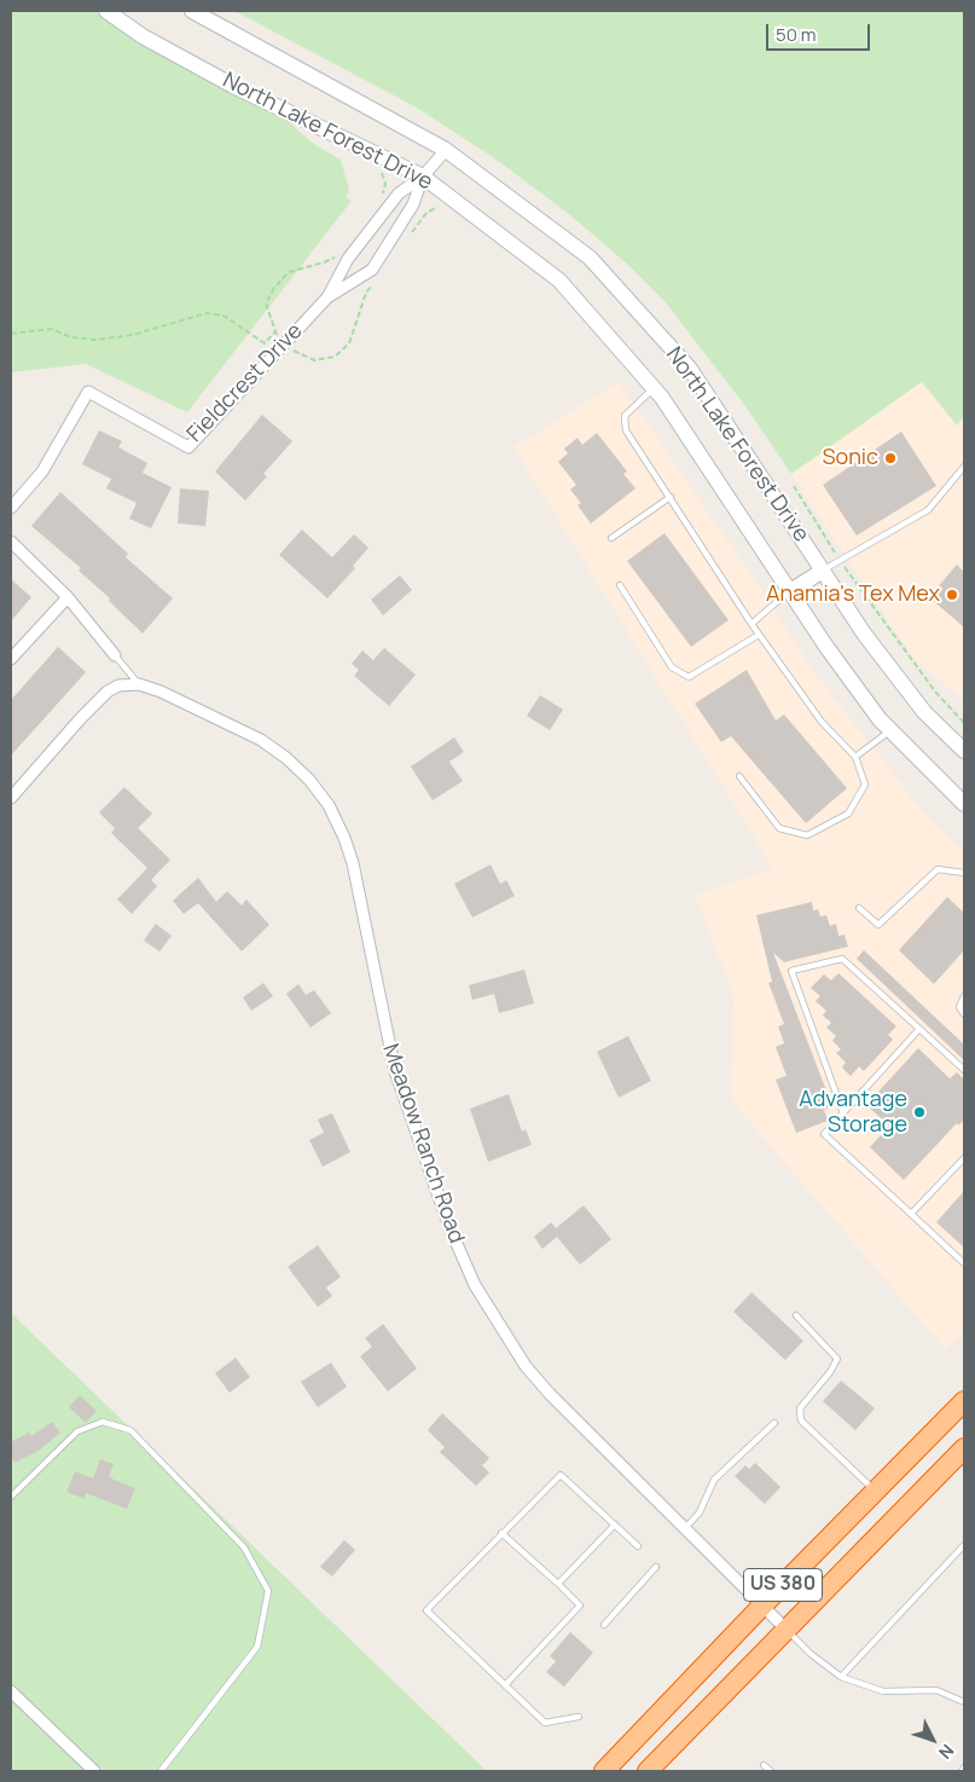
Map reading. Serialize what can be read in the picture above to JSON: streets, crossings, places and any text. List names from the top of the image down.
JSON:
{
  "streets": {
    "highway": ["US 380"],
    "main road": ["North Lake Forest Drive"],
    "street": ["Fieldcrest Drive", "Meadow Ranch Road"]
  },
  "crossings": [
    ["North Lake Forest Drive", "Fieldcrest Drive"],
    ["Meadow Ranch Road", "US 380"]
  ],
  "places": ["Sonic", "Anamia's Tex Mex", "Advantage Storage"],
  "scale_bar": "50 m",
  "north": "bottom right"
}
